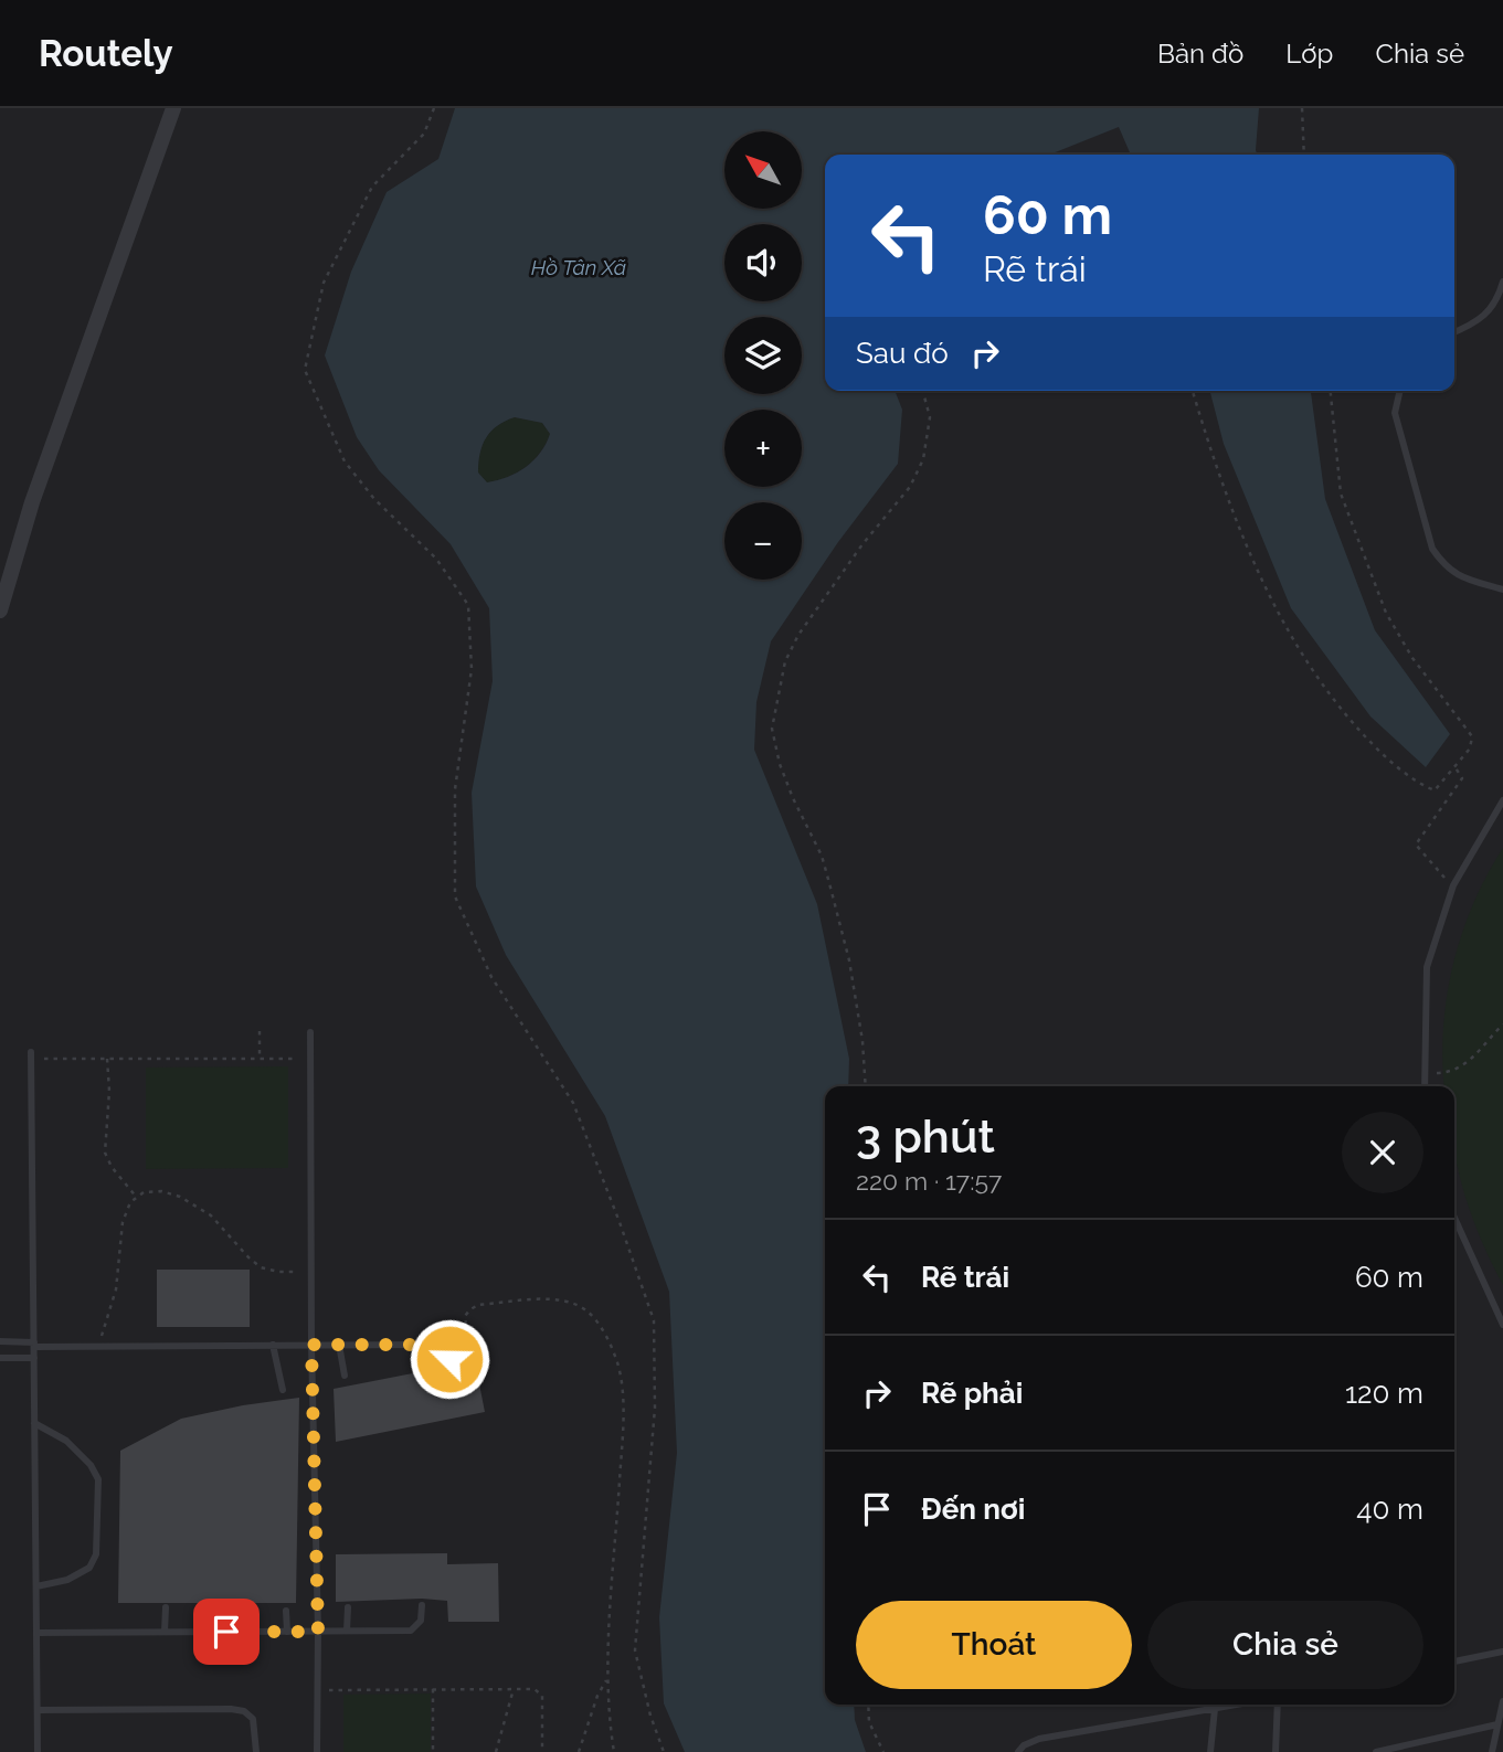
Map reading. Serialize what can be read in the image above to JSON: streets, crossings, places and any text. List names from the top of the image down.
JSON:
{
  "water": ["Hồ Tân Xã"],
  "north": "top left",
  "page": {
    "header": "Routely",
    "nav": ["Bản đồ", "Lớp", "Chia sẻ"],
    "map_buttons": ["+", "−"],
    "turn": ["60 m", "Rẽ trái"],
    "then": "Sau đó",
    "heading": ["3 phút", "220 m · 17:57"],
    "list": [
      {
        "name": "Rẽ trái",
        "value": "60 m"
      },
      {
        "name": "Rẽ phải",
        "value": "120 m"
      },
      {
        "name": "Đến nơi",
        "value": "40 m"
      }
    ],
    "buttons": ["Thoát", "Chia sẻ"]
  }
}
